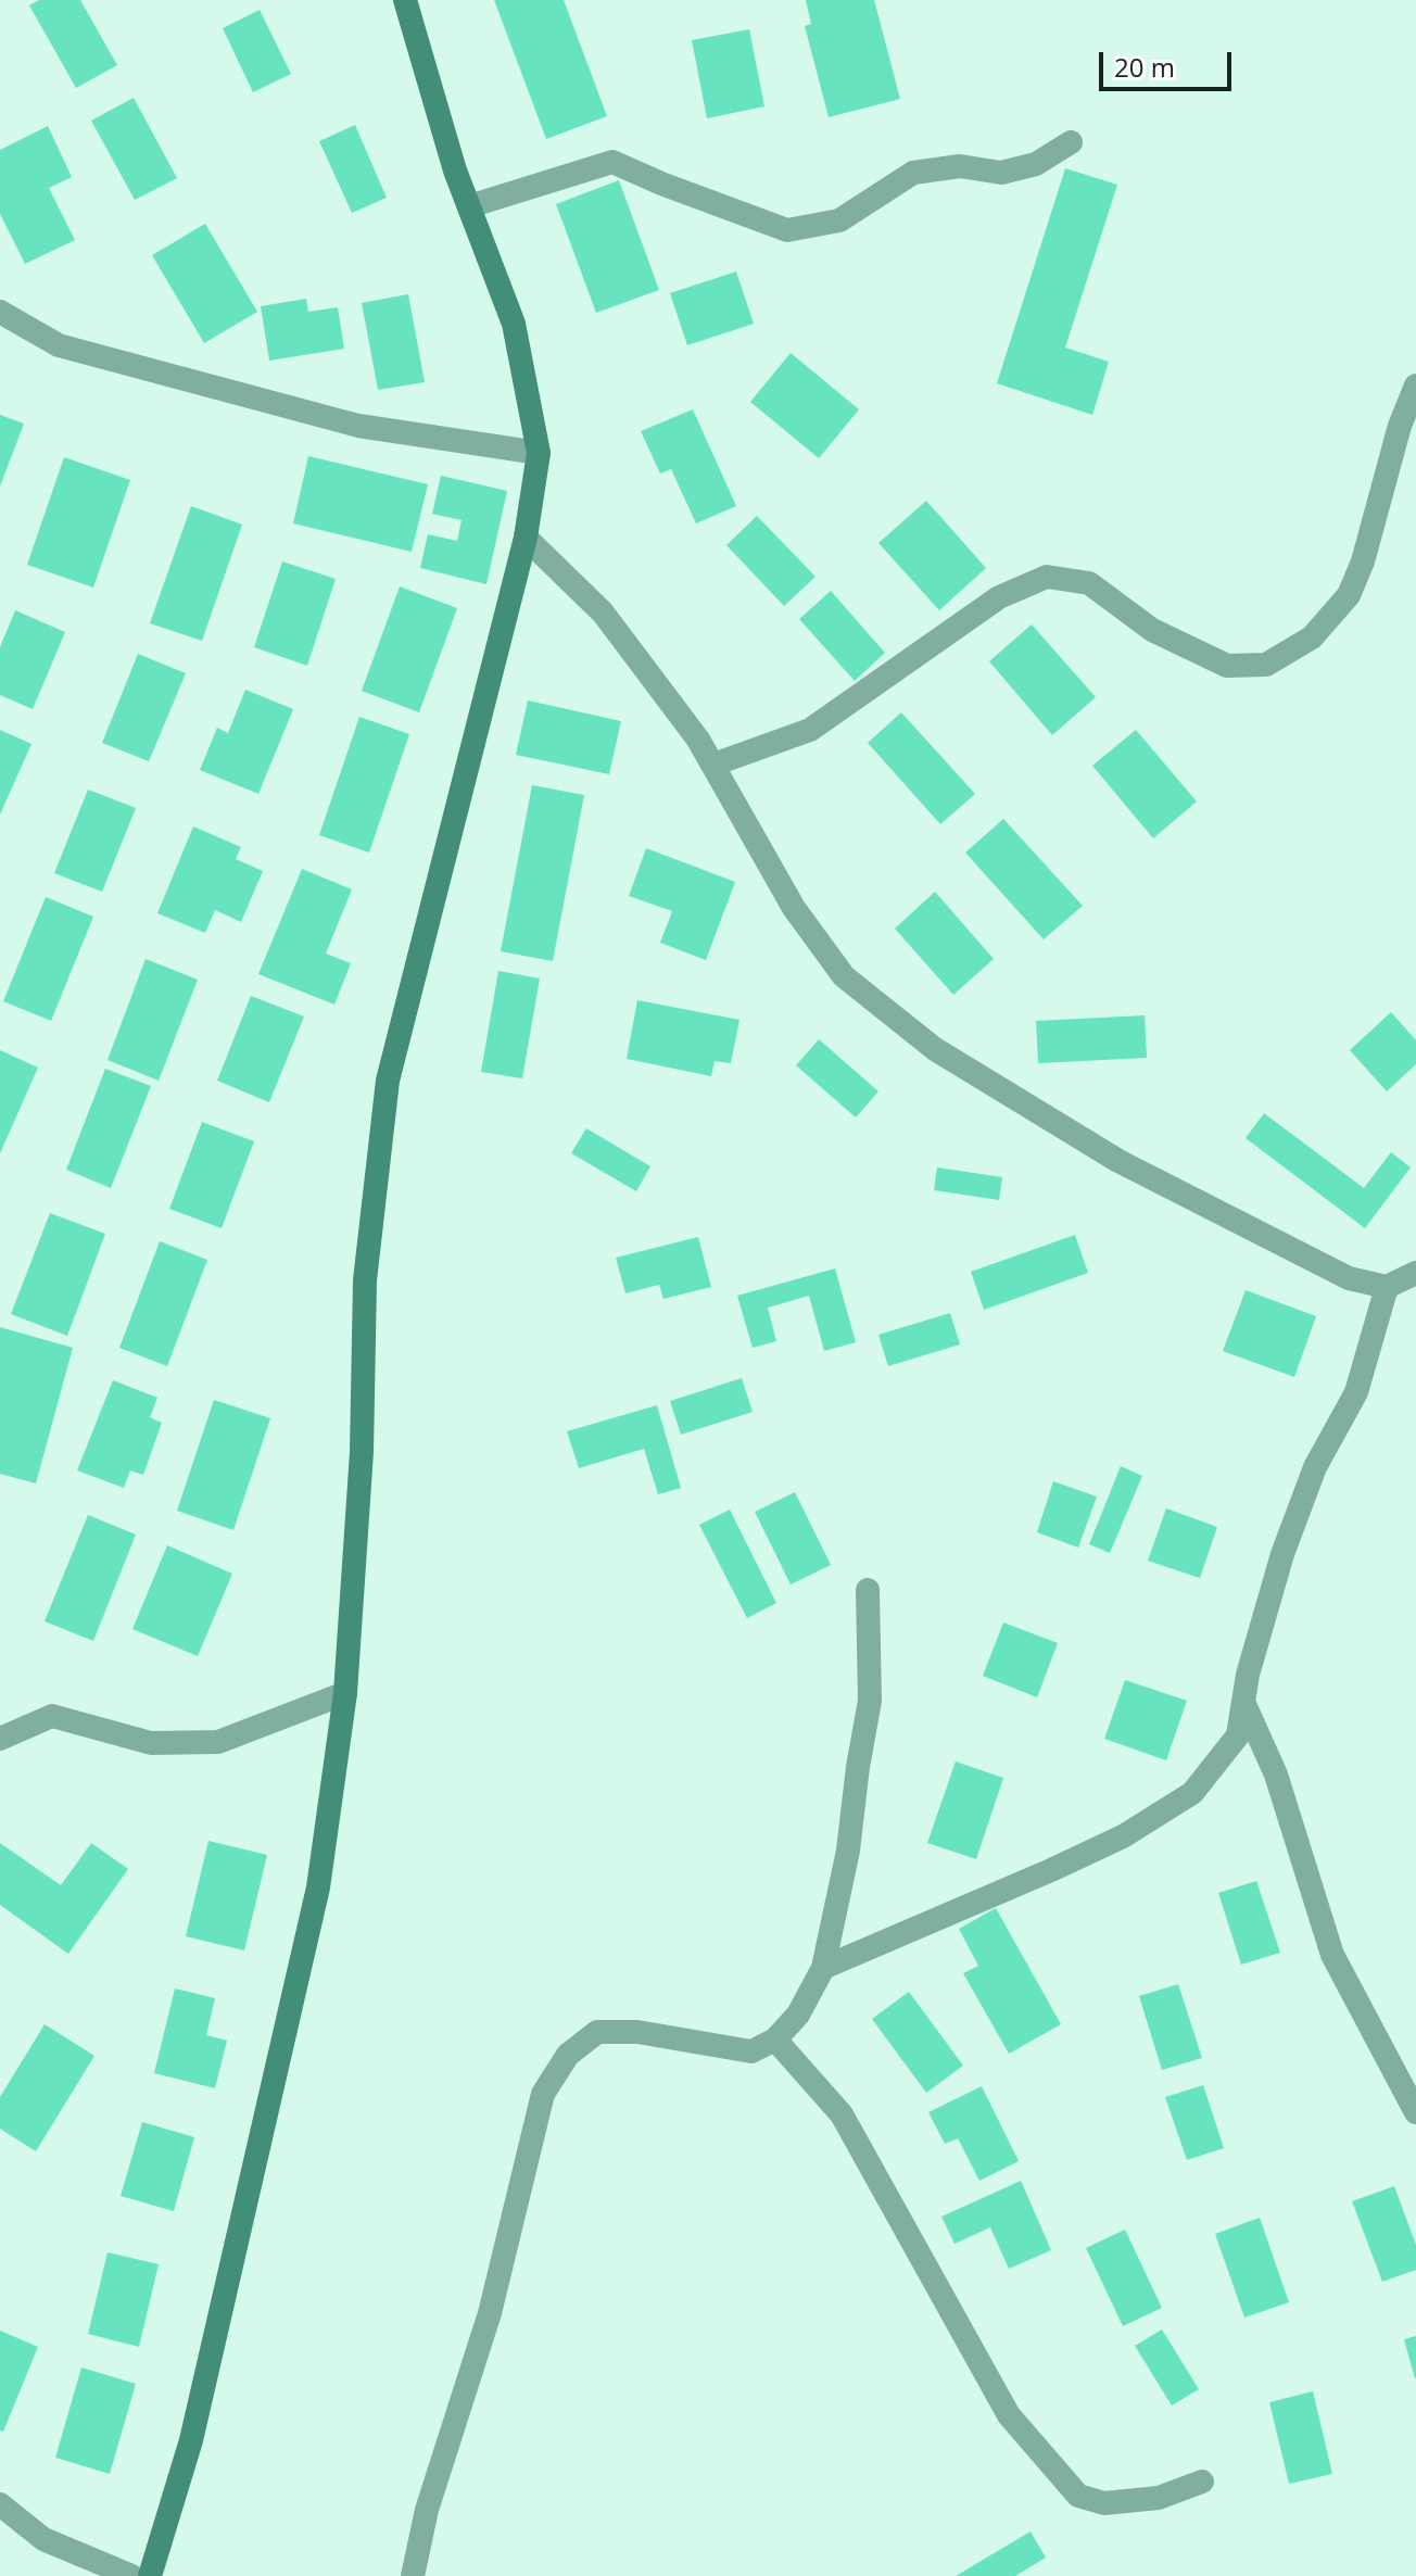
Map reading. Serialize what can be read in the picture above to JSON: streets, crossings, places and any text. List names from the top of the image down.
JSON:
{
  "scale_bar": "20 m"
}
